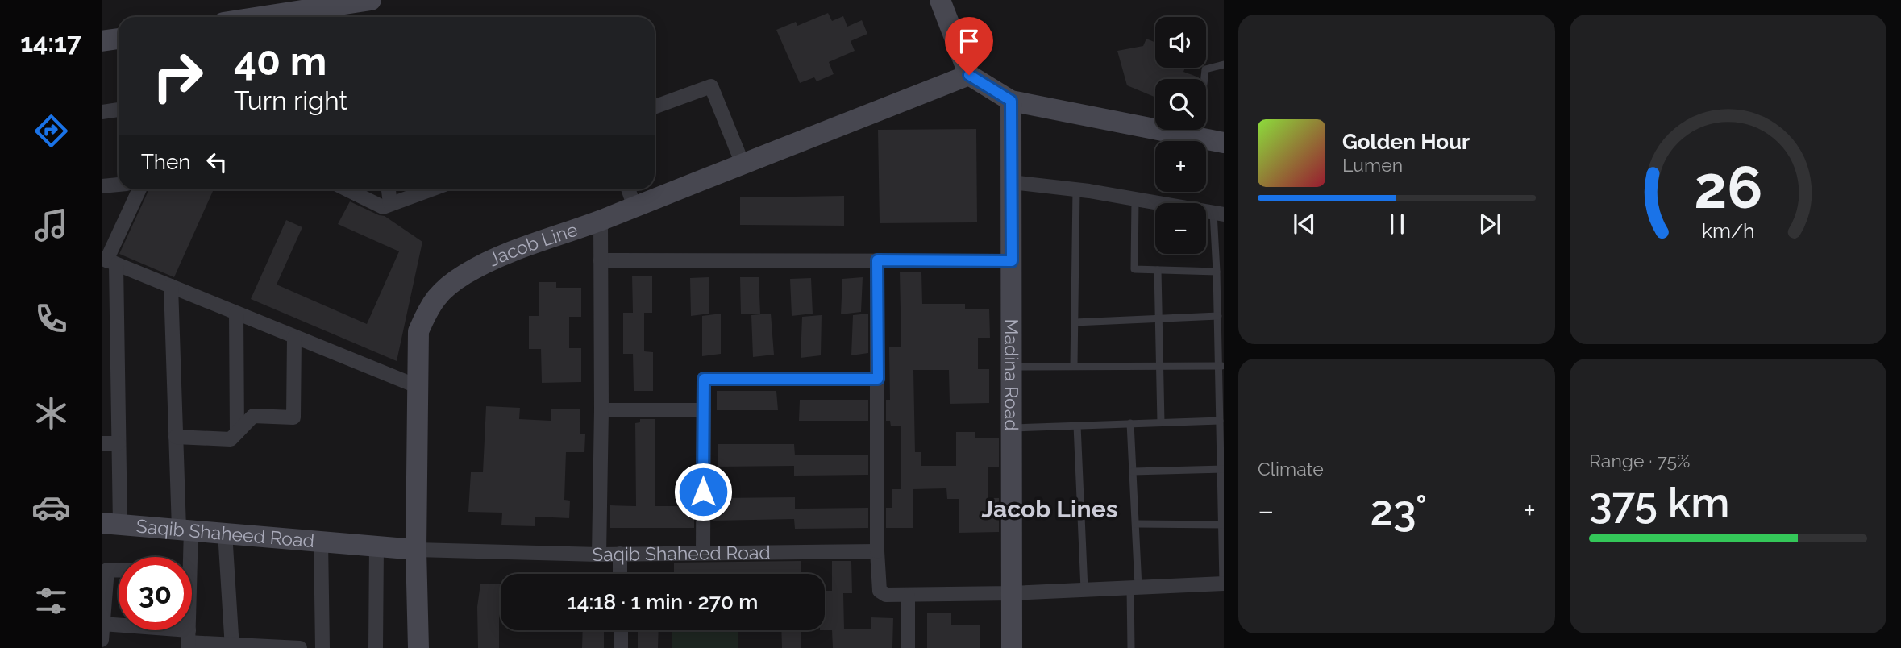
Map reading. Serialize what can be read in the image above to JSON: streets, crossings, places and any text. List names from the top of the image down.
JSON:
{
  "streets": {
    "street": ["Jacob Line", "Madina Road", "Saqib Shaheed Road"]
  },
  "crossings": [
    ["Jacob Line", "Saqib Shaheed Road"]
  ],
  "districts": ["Jacob Lines"],
  "page": {
    "tabs": "14:17",
    "map_buttons": ["+", "−"],
    "turn": ["40 m", "Turn right"],
    "song": ["Golden Hour", "Lumen"],
    "then": "Then",
    "tile": [
      "Climate",
      ["Range · 75%", "375 km"]
    ],
    "heat": ["−", "23°", "+"],
    "limit": "30",
    "trip": "14:18 · 1 min · 270 m",
    "gauge": ["26", "km/h"]
  }
}
